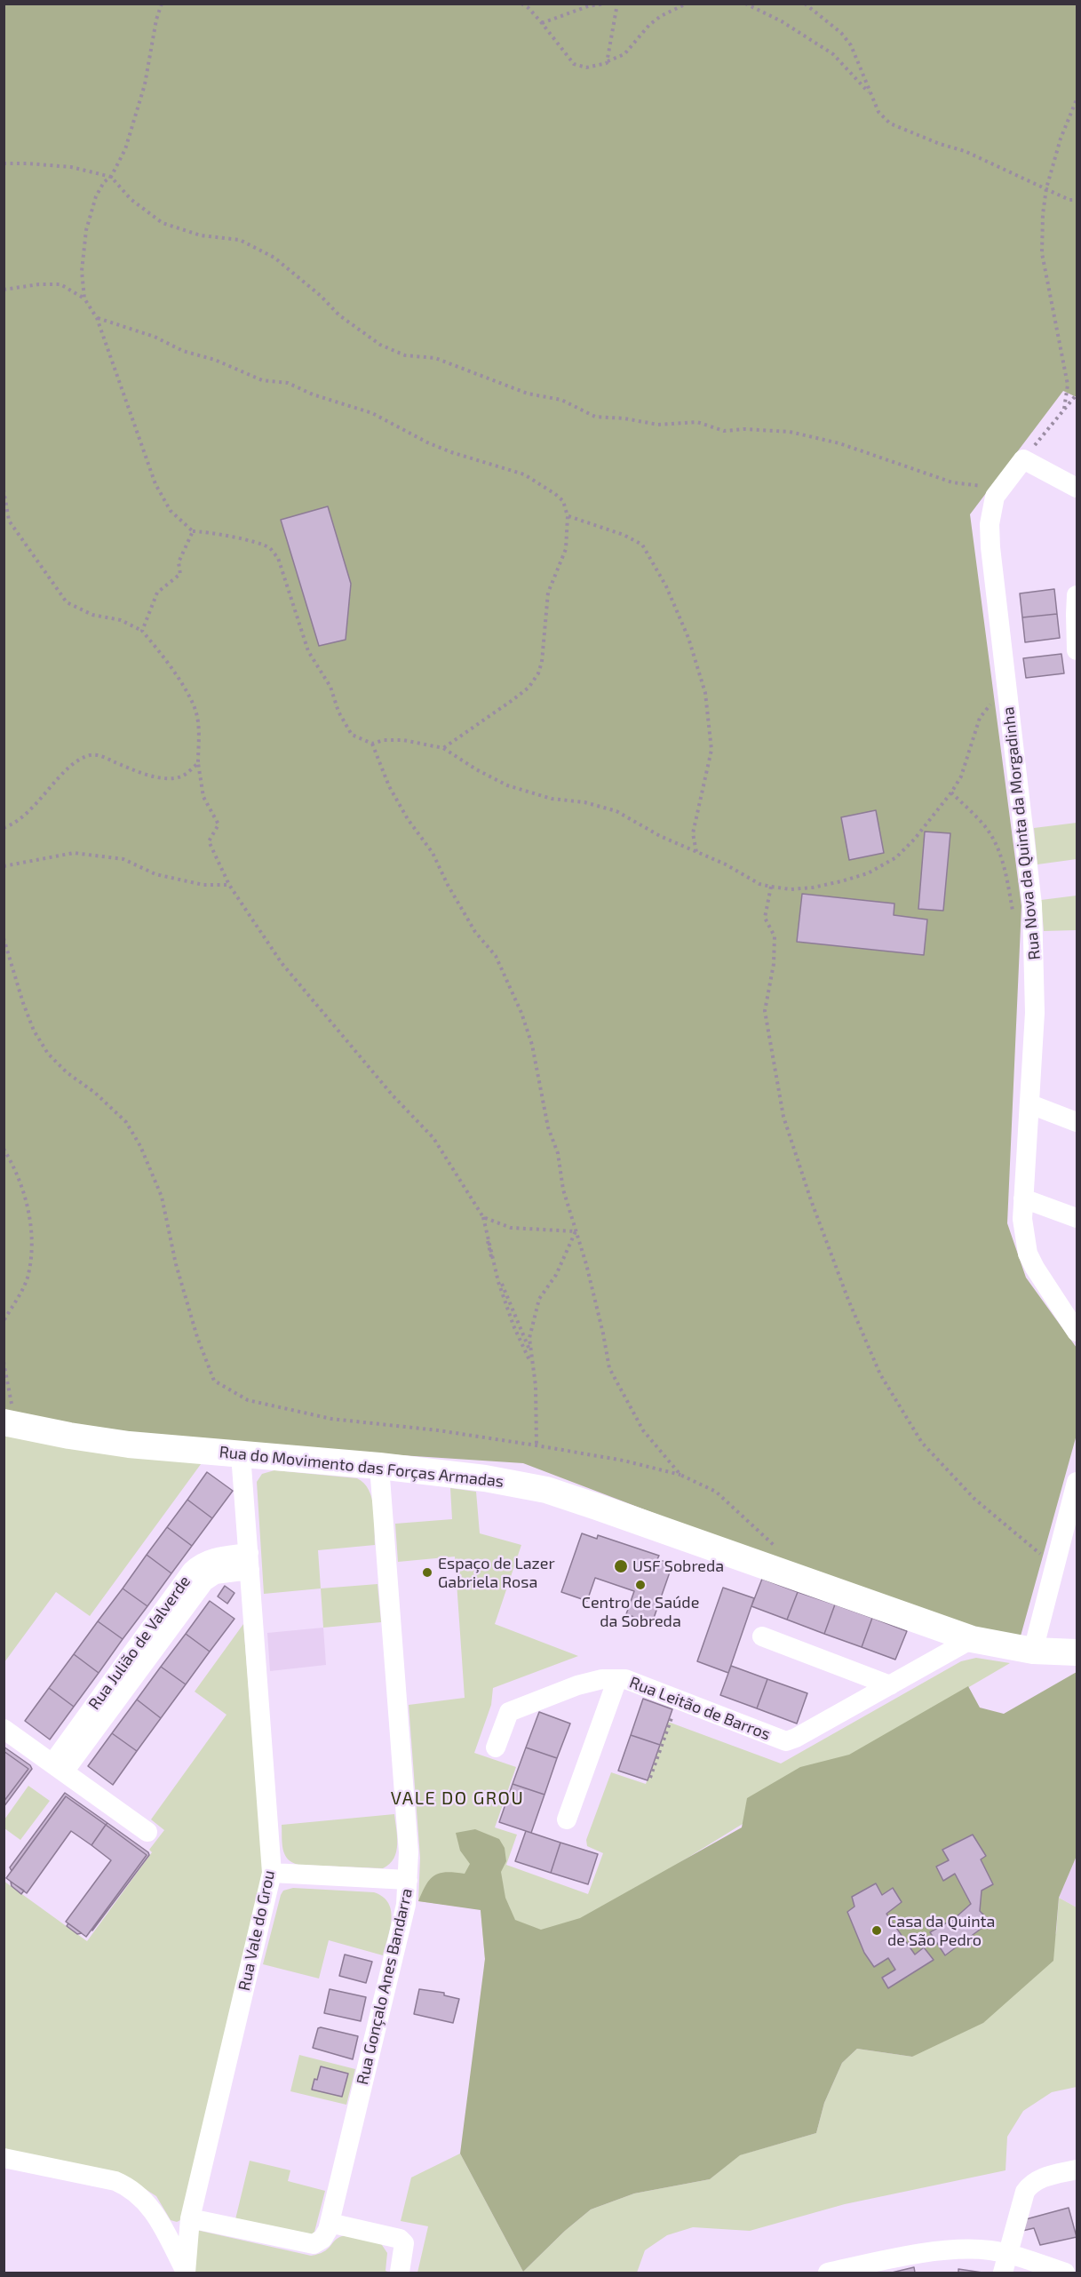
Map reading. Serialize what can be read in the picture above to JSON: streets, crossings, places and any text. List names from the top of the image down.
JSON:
{
  "streets": {
    "main road": ["Rua do Movimento das Forças Armadas"],
    "street": [
      "Rua Nova da Quinta da Morgadinha",
      "Rua Julião de Valverde",
      "Rua Leitão de Barros",
      "Rua Vale do Grou",
      "Rua Gonçalo Anes Bandarra"
    ]
  },
  "crossings": [
    ["Rua do Movimento das Forças Armadas", "Rua Leitão de Barros"],
    ["Rua do Movimento das Forças Armadas", "Rua Vale do Grou"],
    ["Rua do Movimento das Forças Armadas", "Rua Gonçalo Anes Bandarra"],
    ["Rua Julião de Valverde", "Rua Vale do Grou"],
    ["Rua Vale do Grou", "Rua Gonçalo Anes Bandarra"]
  ],
  "districts": ["VALE DO GROU"],
  "places": [
    "USF Sobreda",
    "Espaço de Lazer Gabriela Rosa",
    "Centro de Saúde da Sobreda",
    "Casa da Quinta de São Pedro"
  ]
}
